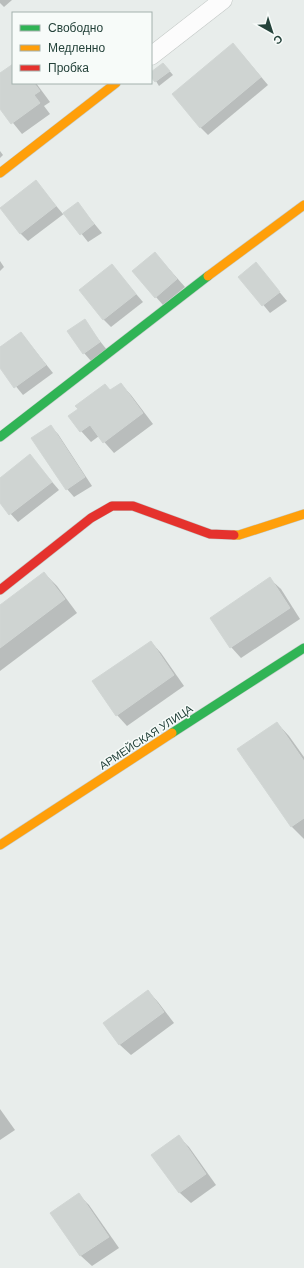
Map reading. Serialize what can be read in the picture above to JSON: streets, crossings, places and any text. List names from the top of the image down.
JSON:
{
  "streets": {
    "street": ["АРМЕЙСКАЯ УЛИЦА"]
  },
  "legend": ["Свободно", "Медленно", "Пробка"],
  "north": "bottom right"
}
